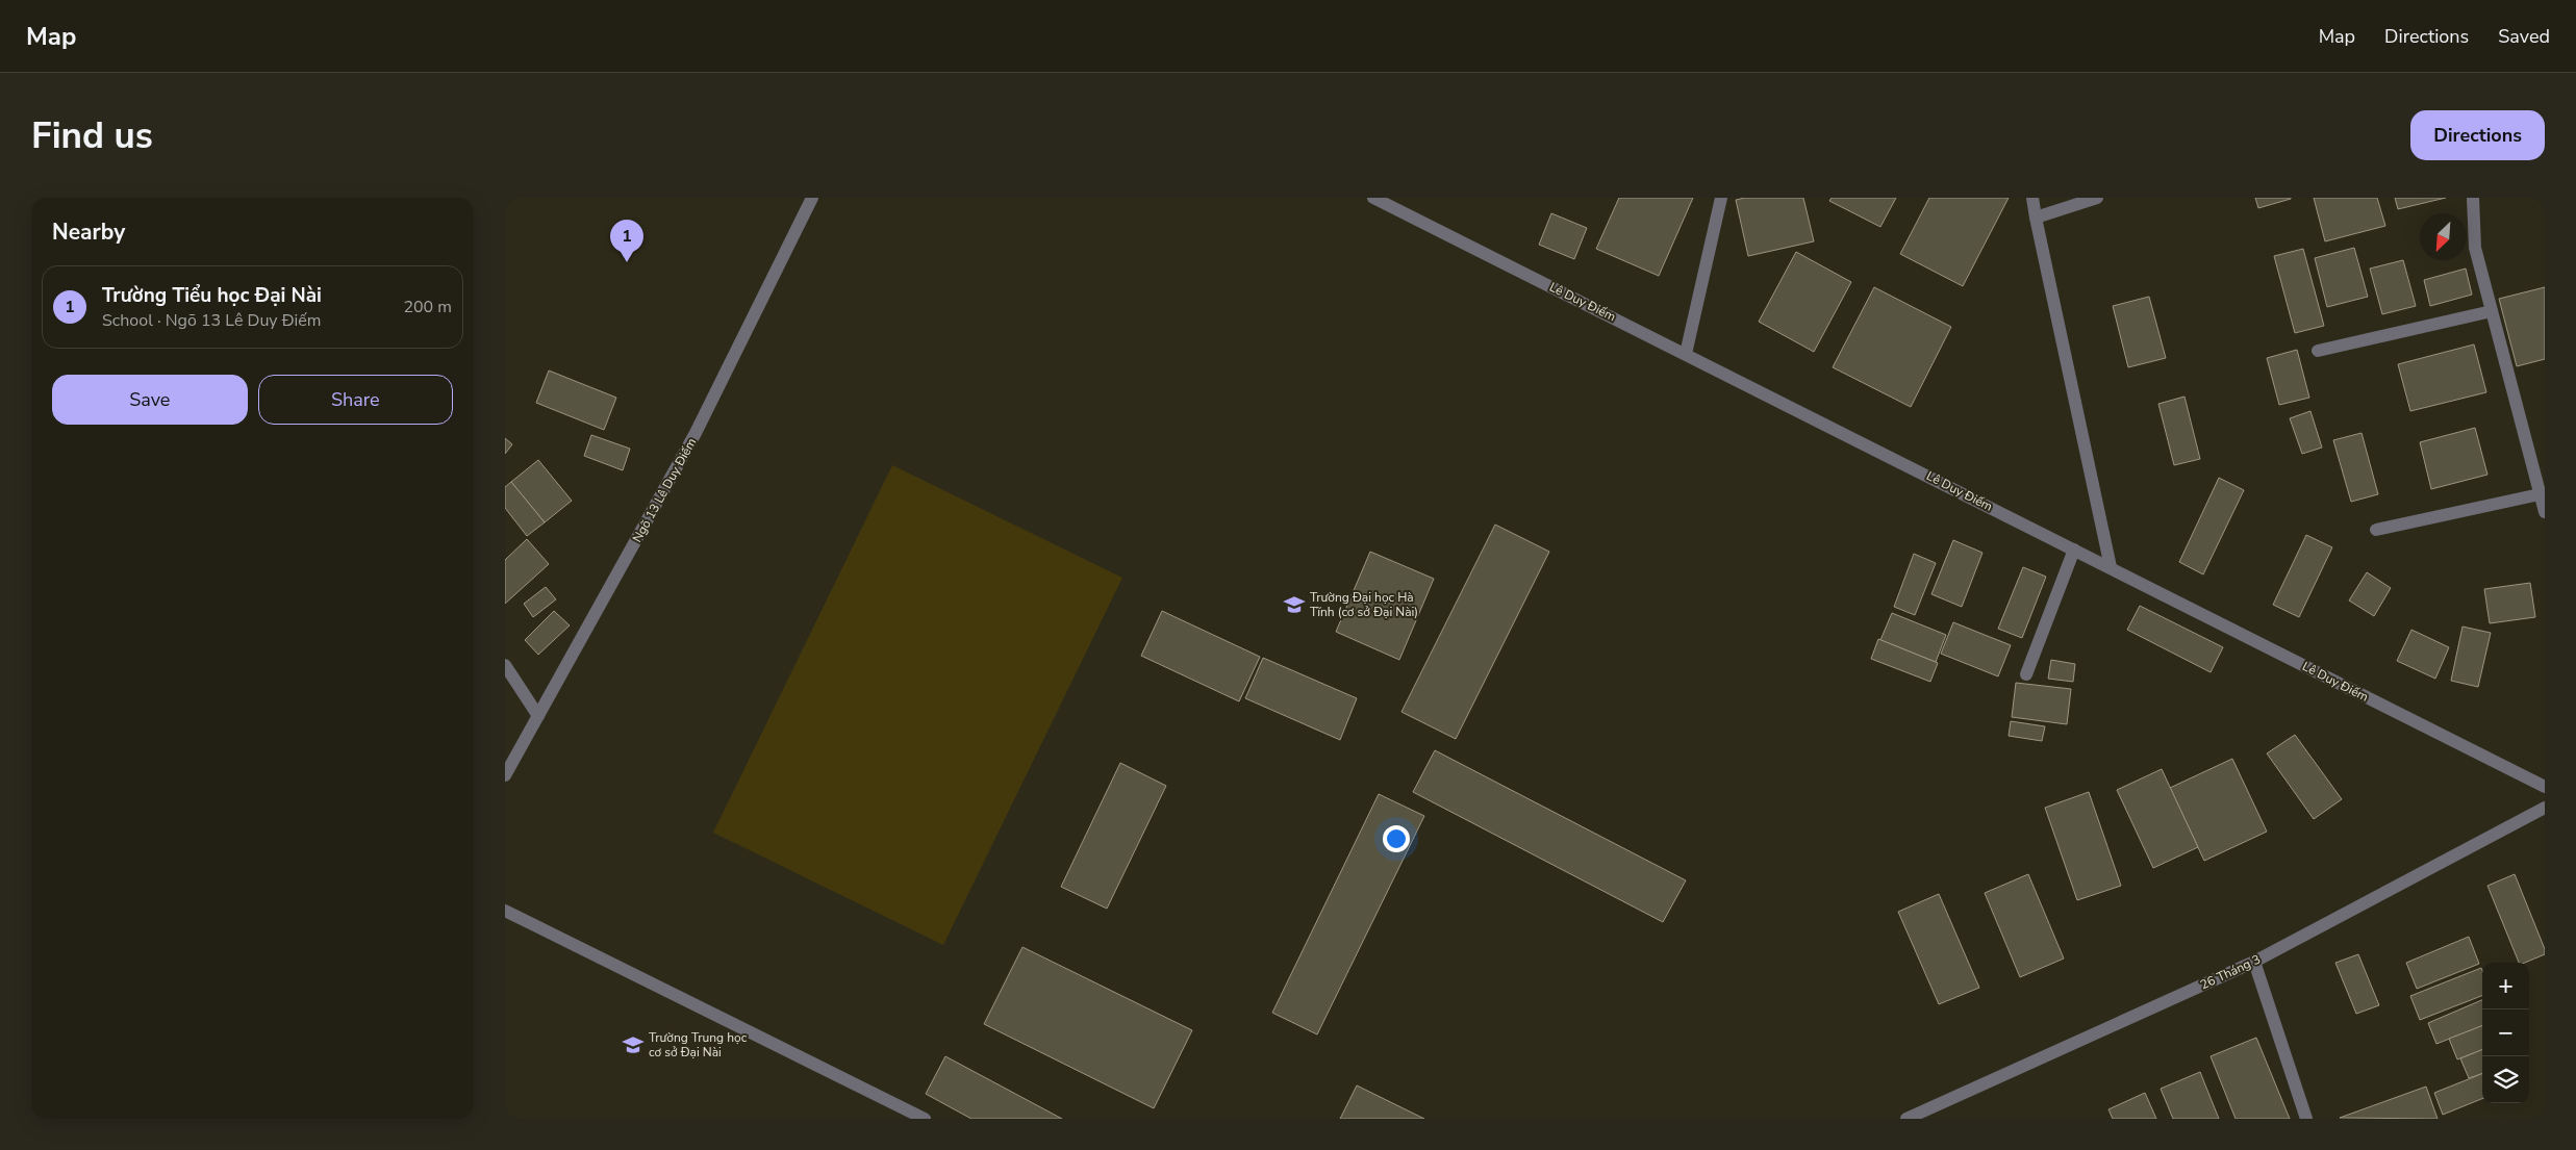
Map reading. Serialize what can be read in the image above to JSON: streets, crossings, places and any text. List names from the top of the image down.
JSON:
{
  "streets": {
    "street": ["Lê Duy Điếm", "Ngõ 13 Lê Duy Điếm", "26 Tháng 3"]
  },
  "places": {
    "school or university": ["Trường Đại học Hà Tĩnh (cơ sở Đại Nài)", "Trường Trung học cơ sở Đại Nài"]
  },
  "north": "bottom left",
  "page": {
    "header": "Map",
    "nav": ["Map", "Directions", "Saved"],
    "buttons": [
      "Directions",
      ["Save", "Share"]
    ],
    "title": "Find us",
    "heading": "Nearby",
    "pins": "1",
    "list": [
      {
        "mark": "1",
        "name": "Trường Tiểu học Đại Nài",
        "note": "School · Ngõ 13 Lê Duy Điếm",
        "value": "200 m"
      }
    ],
    "map_buttons": ["+", "−"]
  }
}
